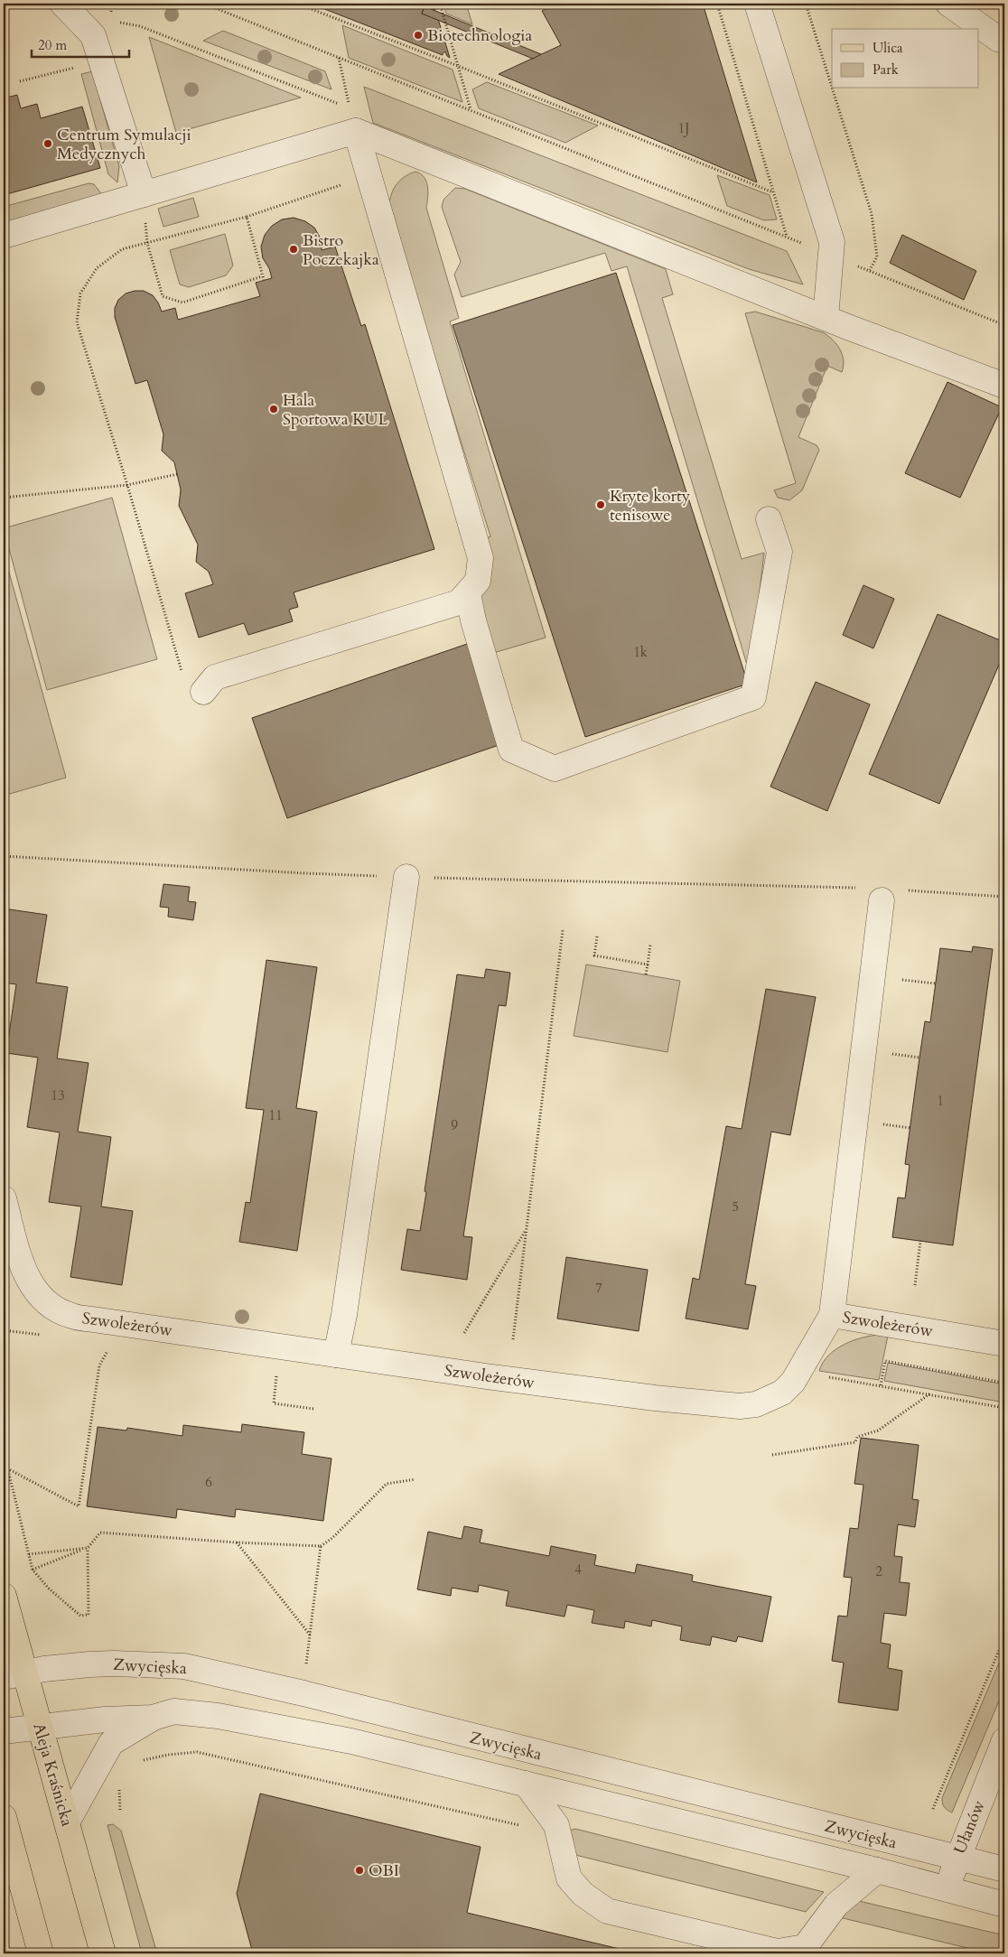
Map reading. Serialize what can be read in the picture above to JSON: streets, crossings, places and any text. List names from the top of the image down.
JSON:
{
  "streets": {
    "main road": ["Aleja Kraśnicka"],
    "street": ["Szwoleżerów", "Zwycięska", "Ułanów"]
  },
  "crossings": [
    ["Zwycięska", "Aleja Kraśnicka"],
    ["Zwycięska", "Ułanów"]
  ],
  "places": [
    "Biotechnologia",
    "Centrum Symulacji Medycznych",
    "Bistro Poczekajka",
    "Hala Sportowa KUL",
    "Kryte korty tenisowe",
    "OBI"
  ],
  "house_numbers": [
    "1J",
    "1k",
    "13",
    "1",
    "11",
    "9",
    "5",
    "7",
    "6",
    "4",
    "2"
  ],
  "legend": ["Ulica", "Park"],
  "scale_bar": "20 m"
}
